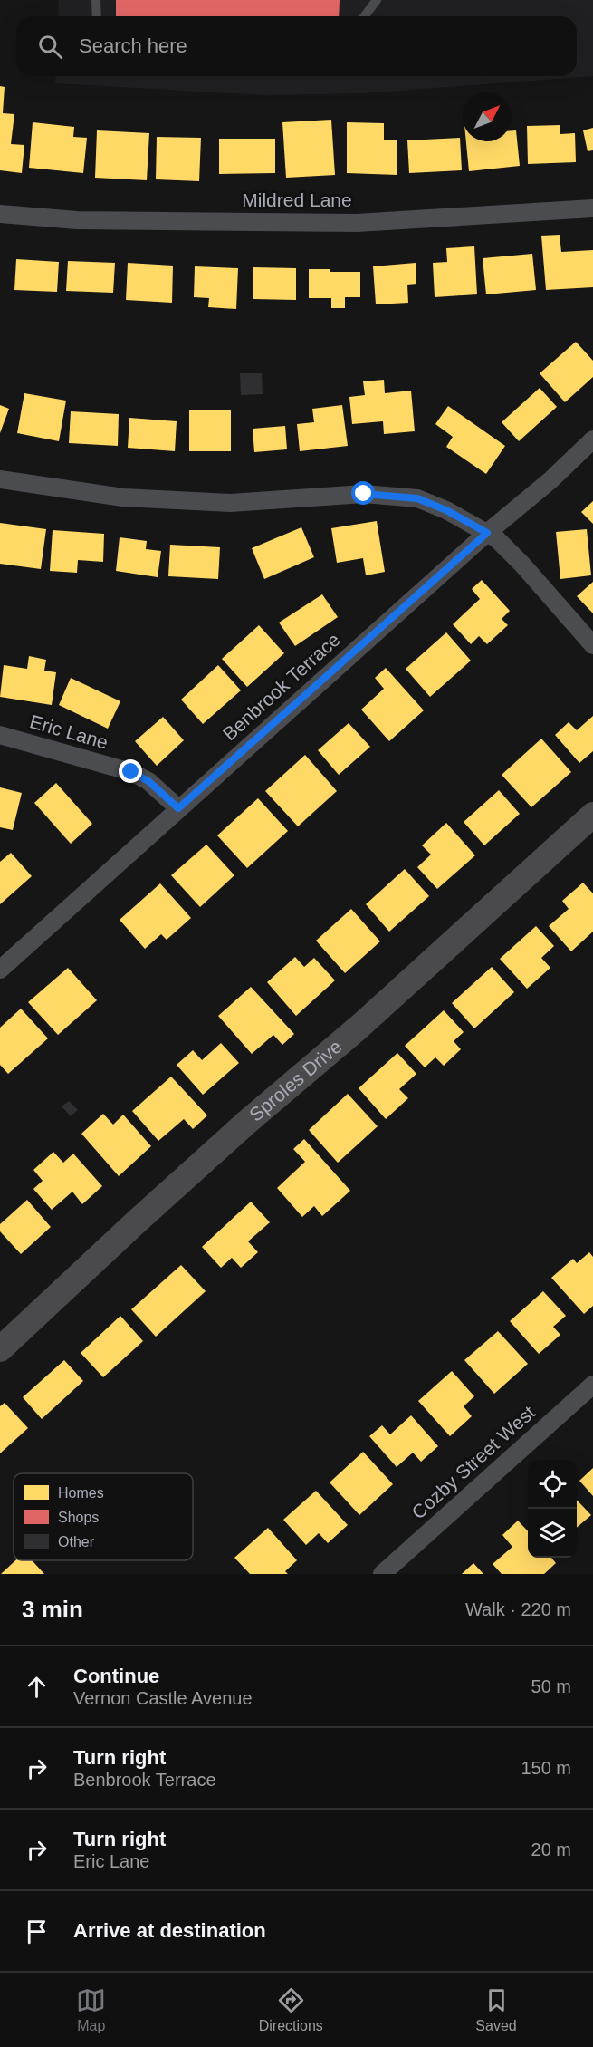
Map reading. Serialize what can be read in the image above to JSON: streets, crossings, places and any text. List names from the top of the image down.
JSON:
{
  "streets": {
    "street": [
      "Mildred Lane",
      "Benbrook Terrace",
      "Eric Lane",
      "Sproles Drive",
      "Cozby Street West"
    ]
  },
  "crossings": [
    ["Benbrook Terrace", "Eric Lane"]
  ],
  "legend": ["Homes", "Shops", "Other"],
  "north": "top right",
  "page": {
    "search": "Search here",
    "heading": ["3 min", "Walk · 220 m"],
    "list": [
      ["Continue", "Vernon Castle Avenue", "50 m"],
      ["Turn right", "Benbrook Terrace", "150 m"],
      ["Turn right", "Eric Lane", "20 m"],
      "Arrive at destination"
    ],
    "nav": ["Map", "Directions", "Saved"]
  }
}
